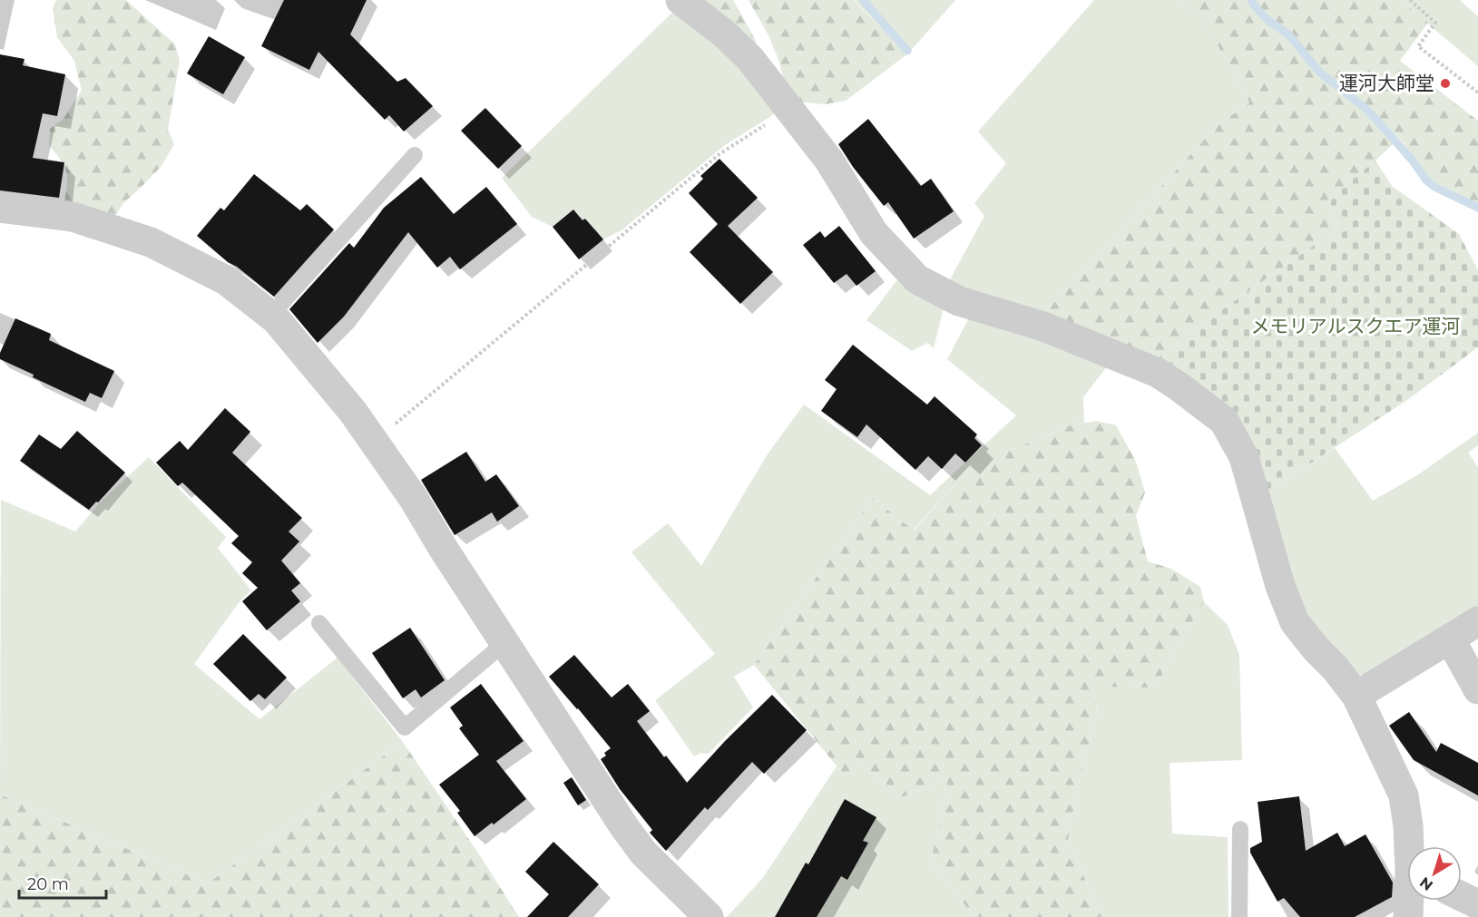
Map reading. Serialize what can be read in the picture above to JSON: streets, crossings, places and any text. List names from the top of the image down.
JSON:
{
  "parks": ["メモリアルスクエア運河"],
  "places": ["運河大師堂"],
  "scale_bar": "20 m",
  "north": "bottom left"
}
